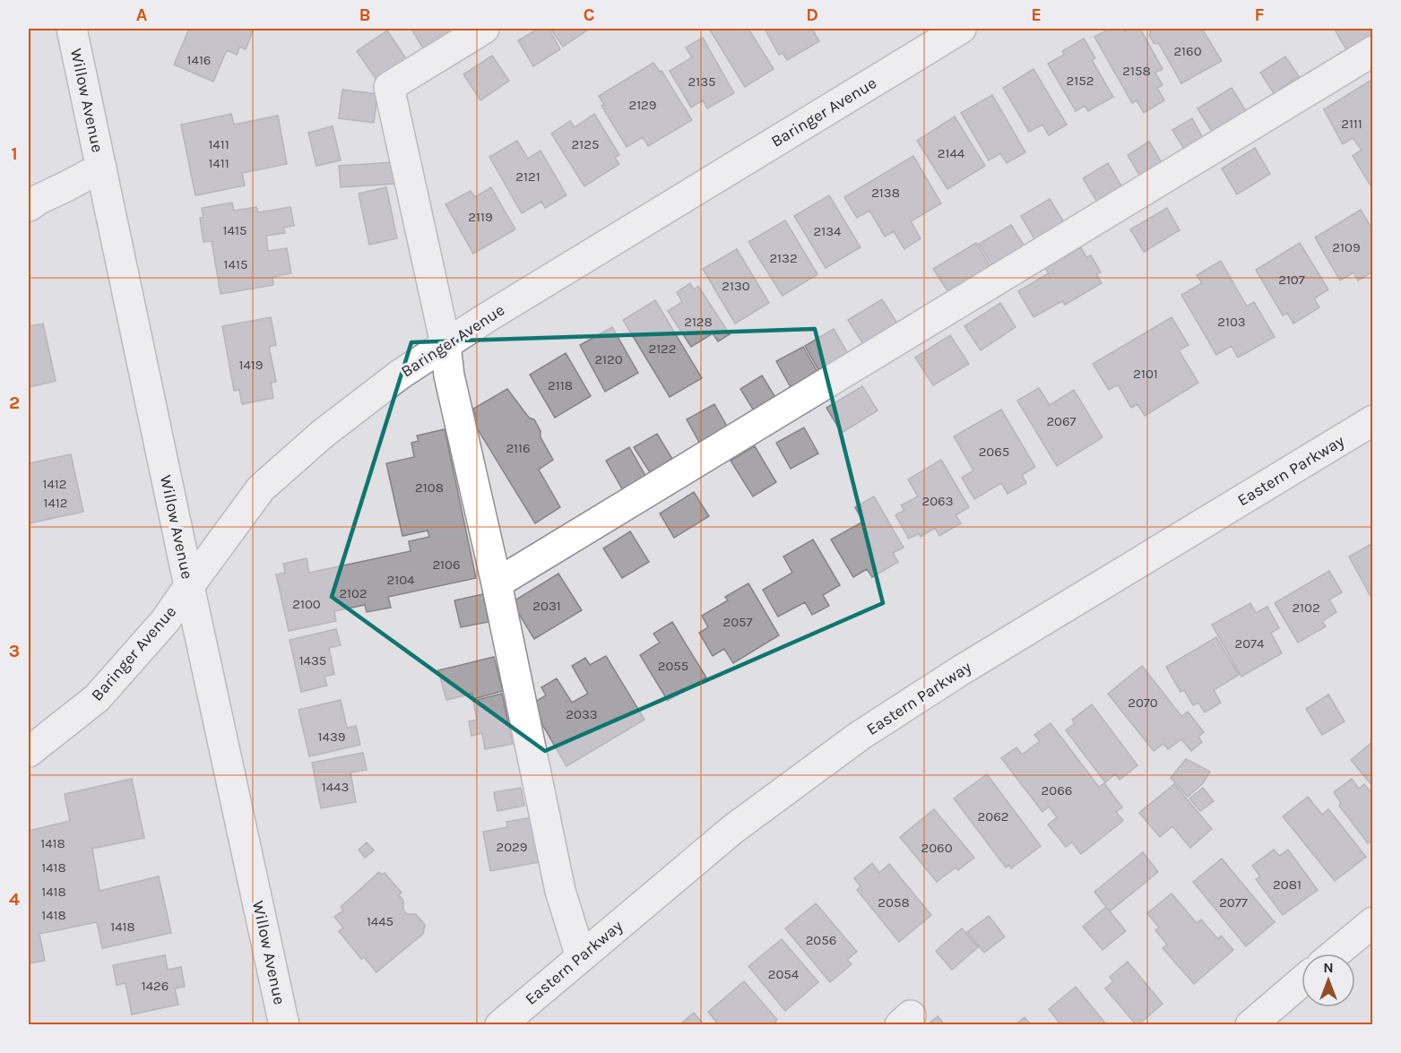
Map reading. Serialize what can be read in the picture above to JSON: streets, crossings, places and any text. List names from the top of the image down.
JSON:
{
  "streets": {
    "street": ["Willow Avenue", "Baringer Avenue", "Eastern Parkway"]
  },
  "crossings": [
    ["Willow Avenue", "Baringer Avenue"]
  ],
  "house_numbers": [
    "2160",
    "1416",
    "2158",
    "2152",
    "2135",
    "2129",
    "2111",
    "1411",
    "2125",
    "2144",
    "1411",
    "2121",
    "2138",
    "2119",
    "1415",
    "2134",
    "2109",
    "2132",
    "1415",
    "2107",
    "2130",
    "2128",
    "2103",
    "2122",
    "2120",
    "1419",
    "2101",
    "2118",
    "2067",
    "2116",
    "2065",
    "1412",
    "2108",
    "2063",
    "1412",
    "2106",
    "2104",
    "2102",
    "2100",
    "2031",
    "2102",
    "2057",
    "2074",
    "1435",
    "2055",
    "2070",
    "2033",
    "1439",
    "1443",
    "2066",
    "2062",
    "1418",
    "2029",
    "2060",
    "1418",
    "2081",
    "1418",
    "2058",
    "2077",
    "1418",
    "1445",
    "1418",
    "2056",
    "2054",
    "1426"
  ],
  "north": "top",
  "grid": {
    "columns": [
      "A",
      "B",
      "C",
      "D",
      "E",
      "F"
    ],
    "rows": [
      "1",
      "2",
      "3",
      "4"
    ]
  }
}
